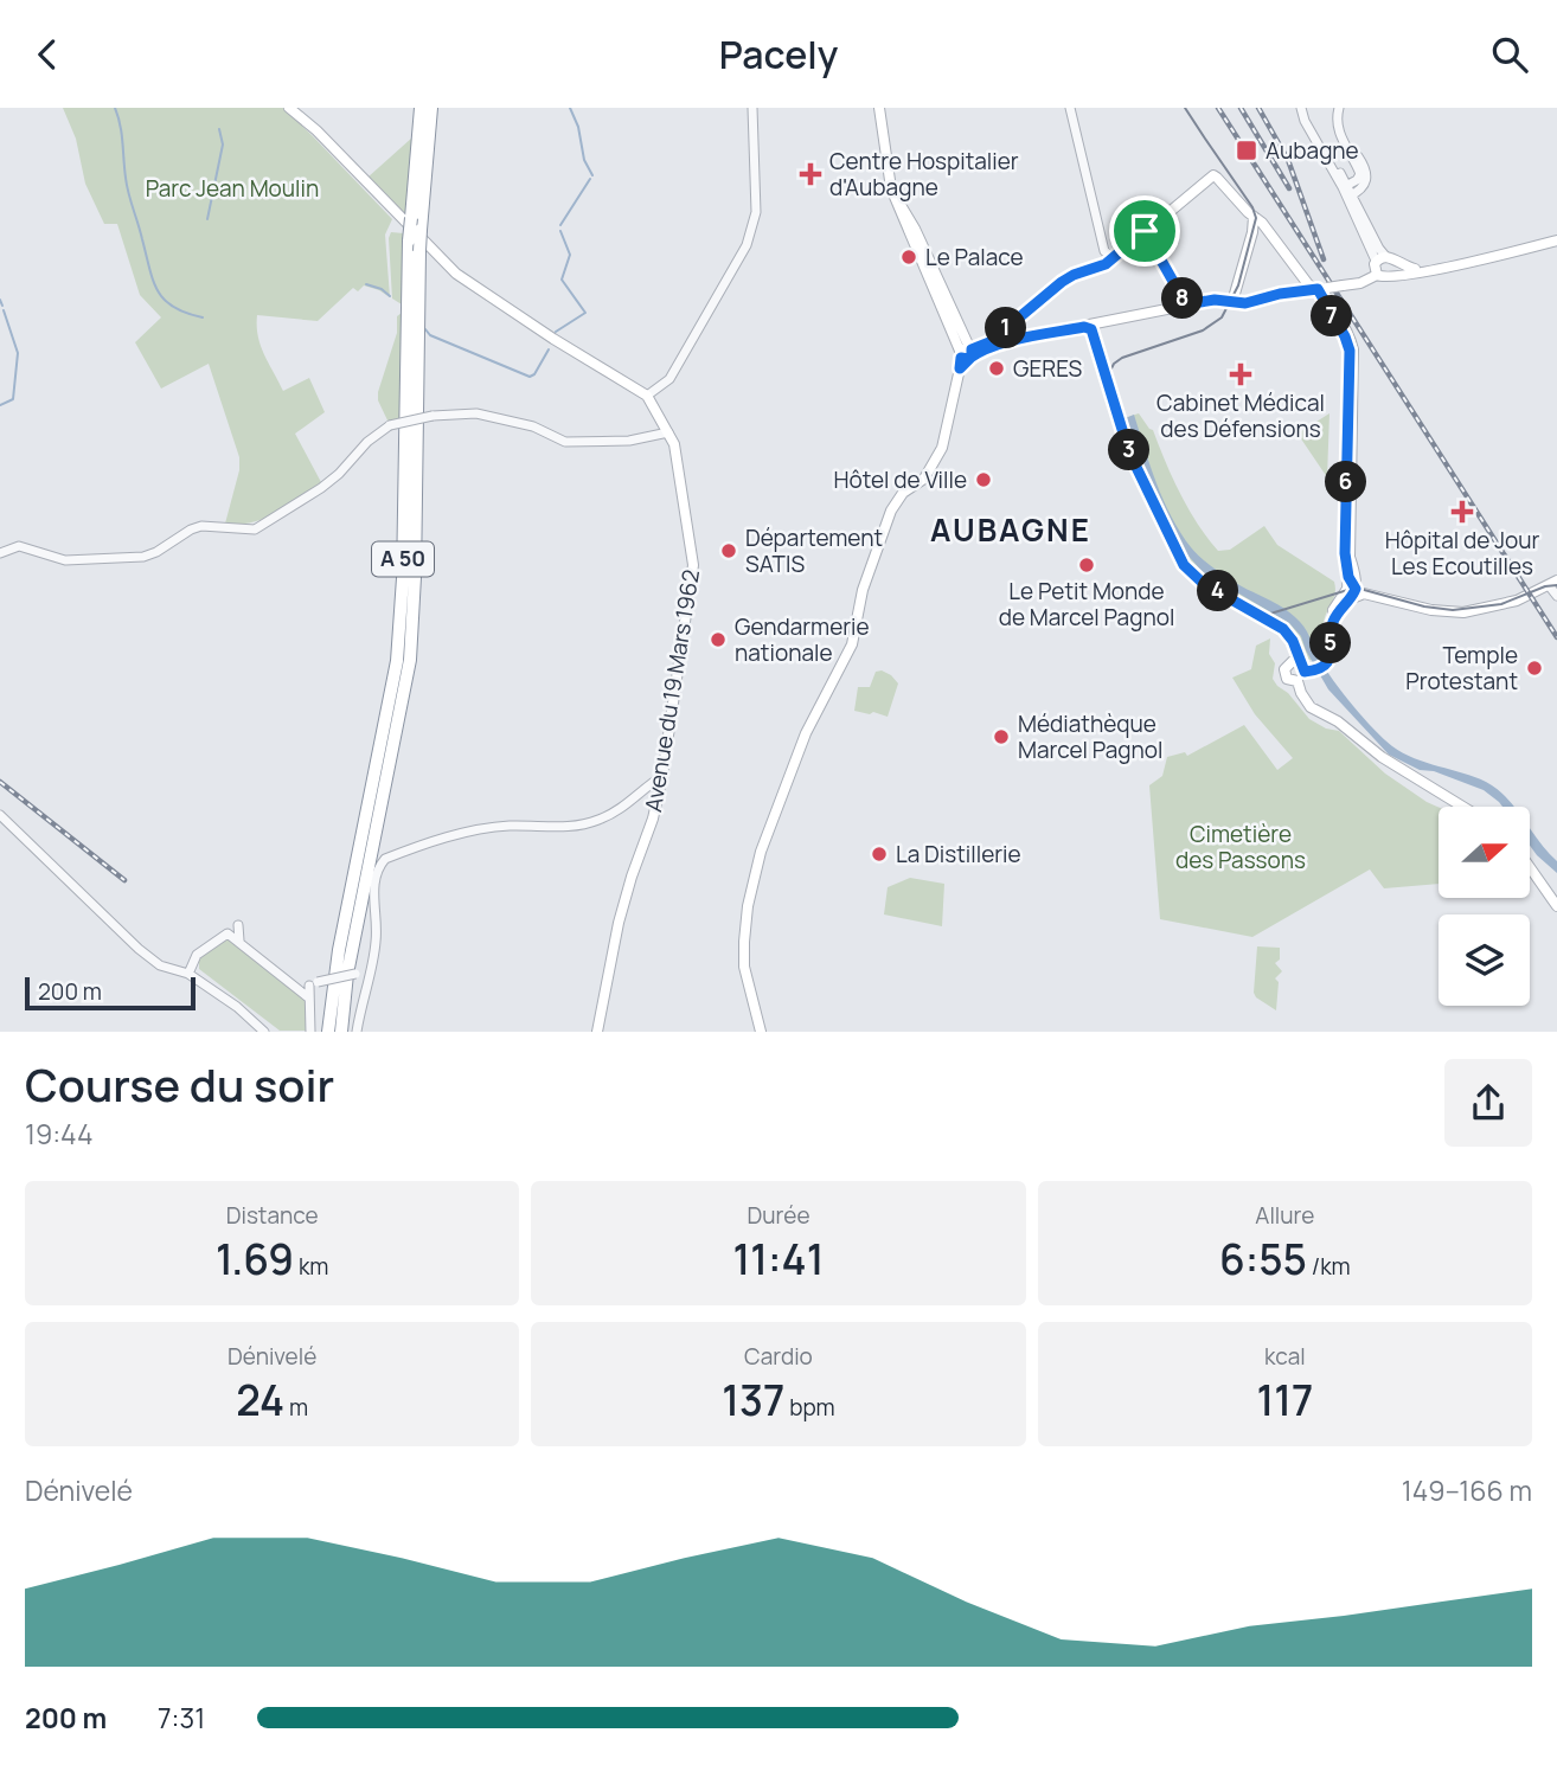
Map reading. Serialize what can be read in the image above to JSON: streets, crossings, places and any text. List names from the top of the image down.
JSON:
{
  "streets": {
    "highway": ["A 50"],
    "main road": ["Avenue du 19 Mars 1962"]
  },
  "districts": ["AUBAGNE"],
  "parks": ["Parc Jean Moulin", "Cimetière des Passons"],
  "places": {
    "transit": ["Aubagne"],
    "health": ["Centre Hospitalier d'Aubagne", "Cabinet Médical des Défensions", "Hôpital de Jour Les Ecoutilles"],
    "other": [
      "Le Palace",
      "GERES",
      "Hôtel de Ville",
      "Département SATIS",
      "Le Petit Monde de Marcel Pagnol",
      "Gendarmerie nationale",
      "Temple Protestant",
      "Médiathèque Marcel Pagnol",
      "La Distillerie"
    ]
  },
  "scale_bar": "200 m",
  "north": "right",
  "page": {
    "header": "Pacely",
    "pins": [
      "8",
      "7",
      "1",
      "3",
      "6",
      "4",
      "5"
    ],
    "scale": "200 m",
    "heading": ["Course du soir", "19:44"],
    "stats": [
      ["Distance", "1.69 km"],
      ["Durée", "11:41"],
      ["Allure", "6:55 /km"],
      ["Dénivelé", "24 m"],
      ["Cardio", "137 bpm"],
      ["kcal", "117"]
    ],
    "chart": ["Dénivelé", "149–166 m"],
    "list": [
      {
        "name": "200 m",
        "note": "7:31"
      }
    ]
  }
}
